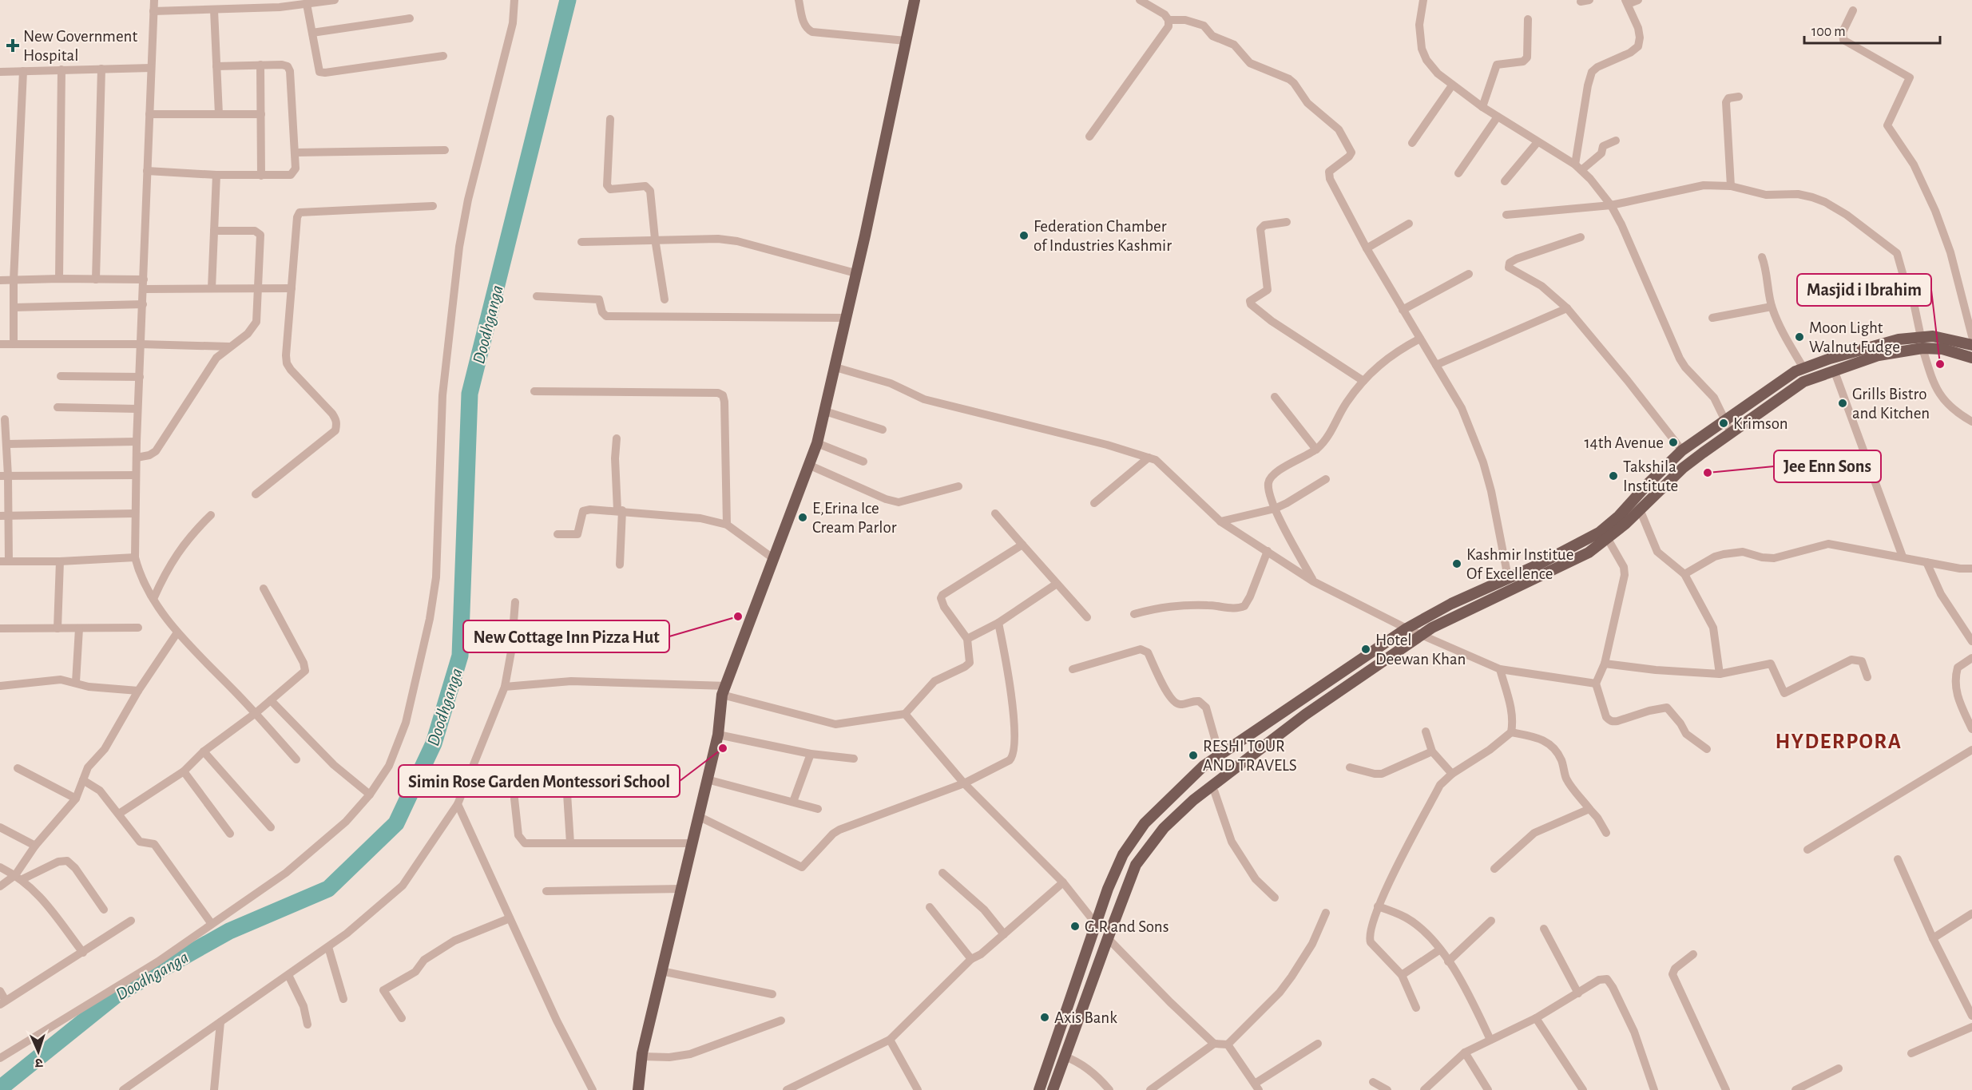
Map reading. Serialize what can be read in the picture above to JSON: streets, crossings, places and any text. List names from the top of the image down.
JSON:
{
  "districts": ["HYDERPORA"],
  "water": ["Doodhganga"],
  "places": {
    "health": ["New Government Hospital"],
    "other": [
      "Federation Chamber of Industries Kashmir",
      "Moon Light Walnut Fudge",
      "Masjid i Ibrahim",
      "Grills Bistro and Kitchen",
      "Krimson",
      "14th Avenue",
      "Jee Enn Sons",
      "Takshila Institute",
      "E,Erina Ice Cream Parlor",
      "Kashmir Institue Of Excellence",
      "New Cottage Inn Pizza Hut",
      "Hotel Deewan Khan",
      "Simin Rose Garden Montessori School",
      "RESHI TOUR AND TRAVELS",
      "G.R and Sons",
      "Axis Bank"
    ]
  },
  "scale_bar": "100 m",
  "north": "bottom"
}
